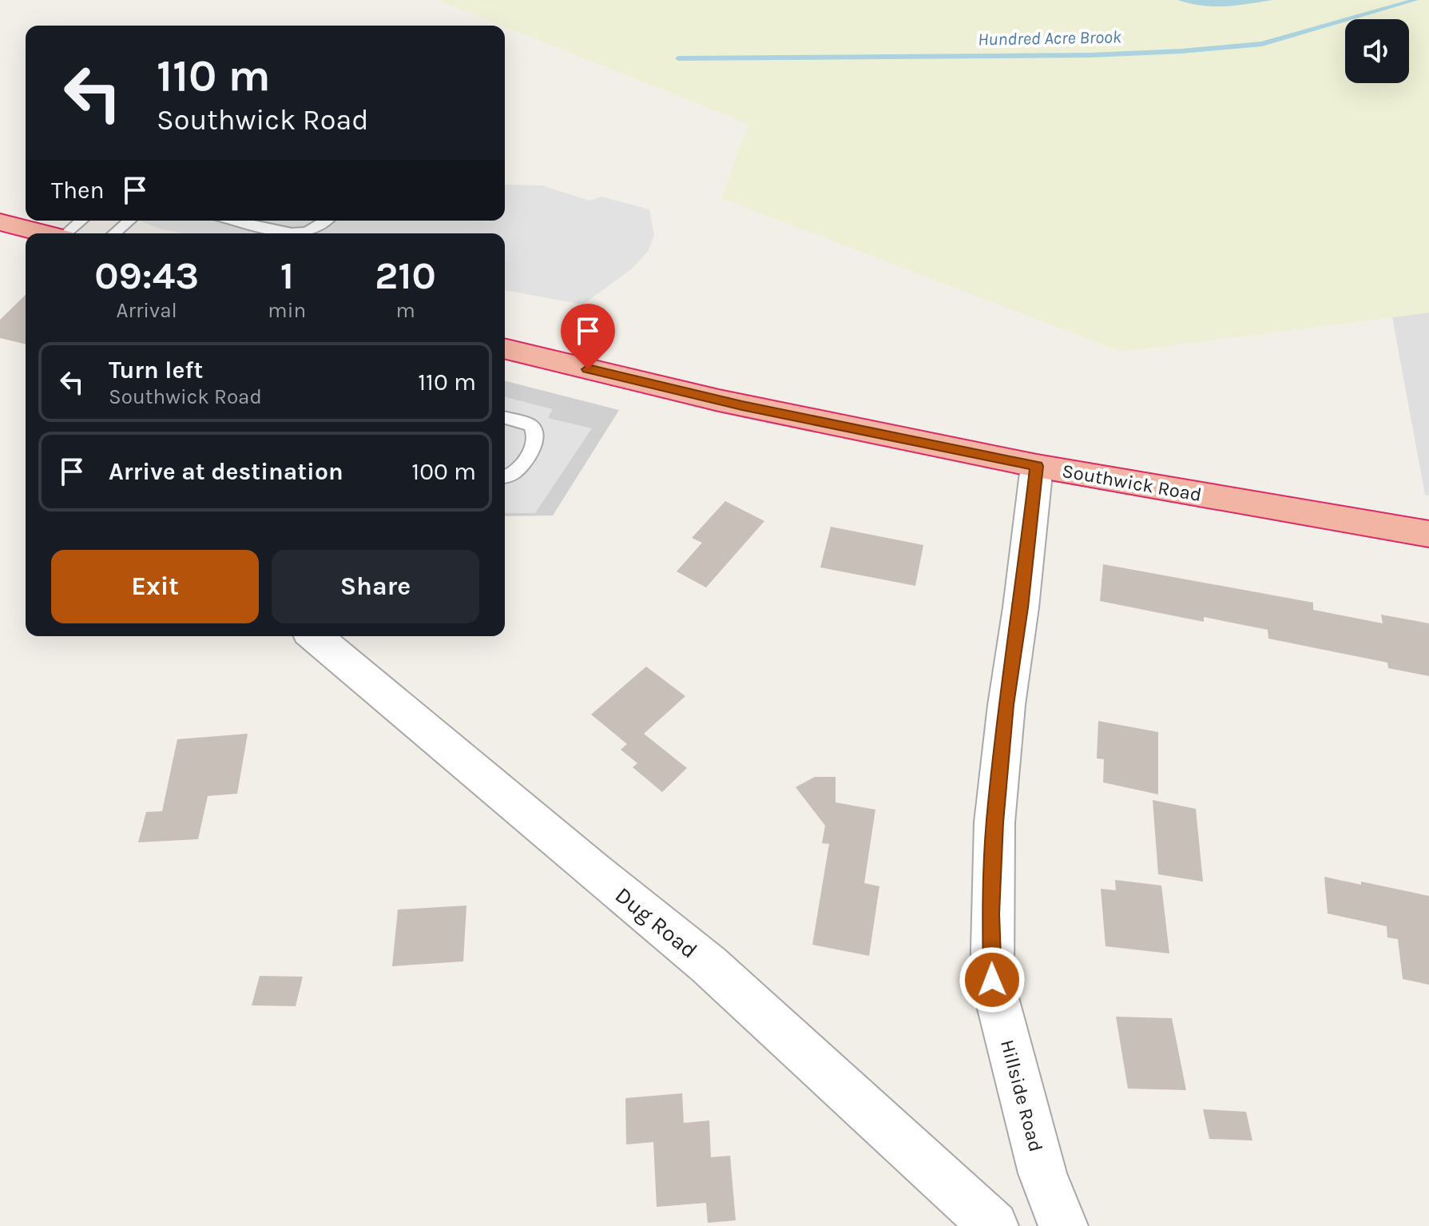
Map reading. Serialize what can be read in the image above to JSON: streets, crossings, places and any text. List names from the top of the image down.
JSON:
{
  "streets": {
    "highway": ["Southwick Road"],
    "street": ["Dug Road", "Hillside Road"]
  },
  "crossings": [
    ["Southwick Road", "Hillside Road"]
  ],
  "water": ["Hundred Acre Brook"],
  "page": {
    "turn": ["110 m", "Southwick Road"],
    "then": "Then",
    "eta": [
      "09:43",
      "Arrival",
      "1",
      "min",
      "210",
      "m"
    ],
    "list": [
      {
        "name": "Turn left",
        "note": "Southwick Road",
        "value": "110 m"
      },
      {
        "name": "Arrive at destination",
        "value": "100 m"
      }
    ],
    "buttons": ["Exit", "Share"]
  }
}
